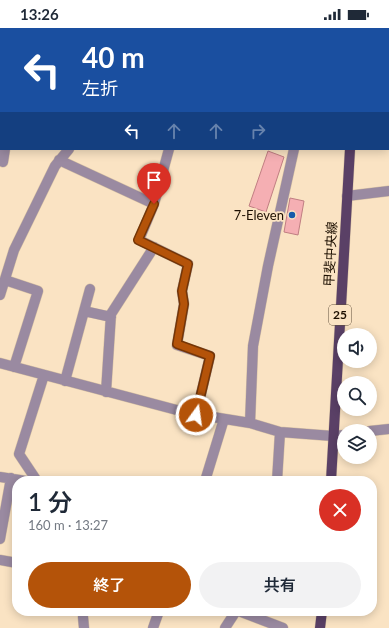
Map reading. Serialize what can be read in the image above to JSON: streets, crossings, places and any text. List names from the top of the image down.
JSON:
{
  "streets": {
    "main road": ["甲斐中央線", "25"]
  },
  "places": ["7-Eleven"],
  "page": {
    "status": "13:26",
    "turn": ["40 m", "左折"],
    "heading": ["1 分", "160 m · 13:27"],
    "buttons": ["終了", "共有"]
  }
}
